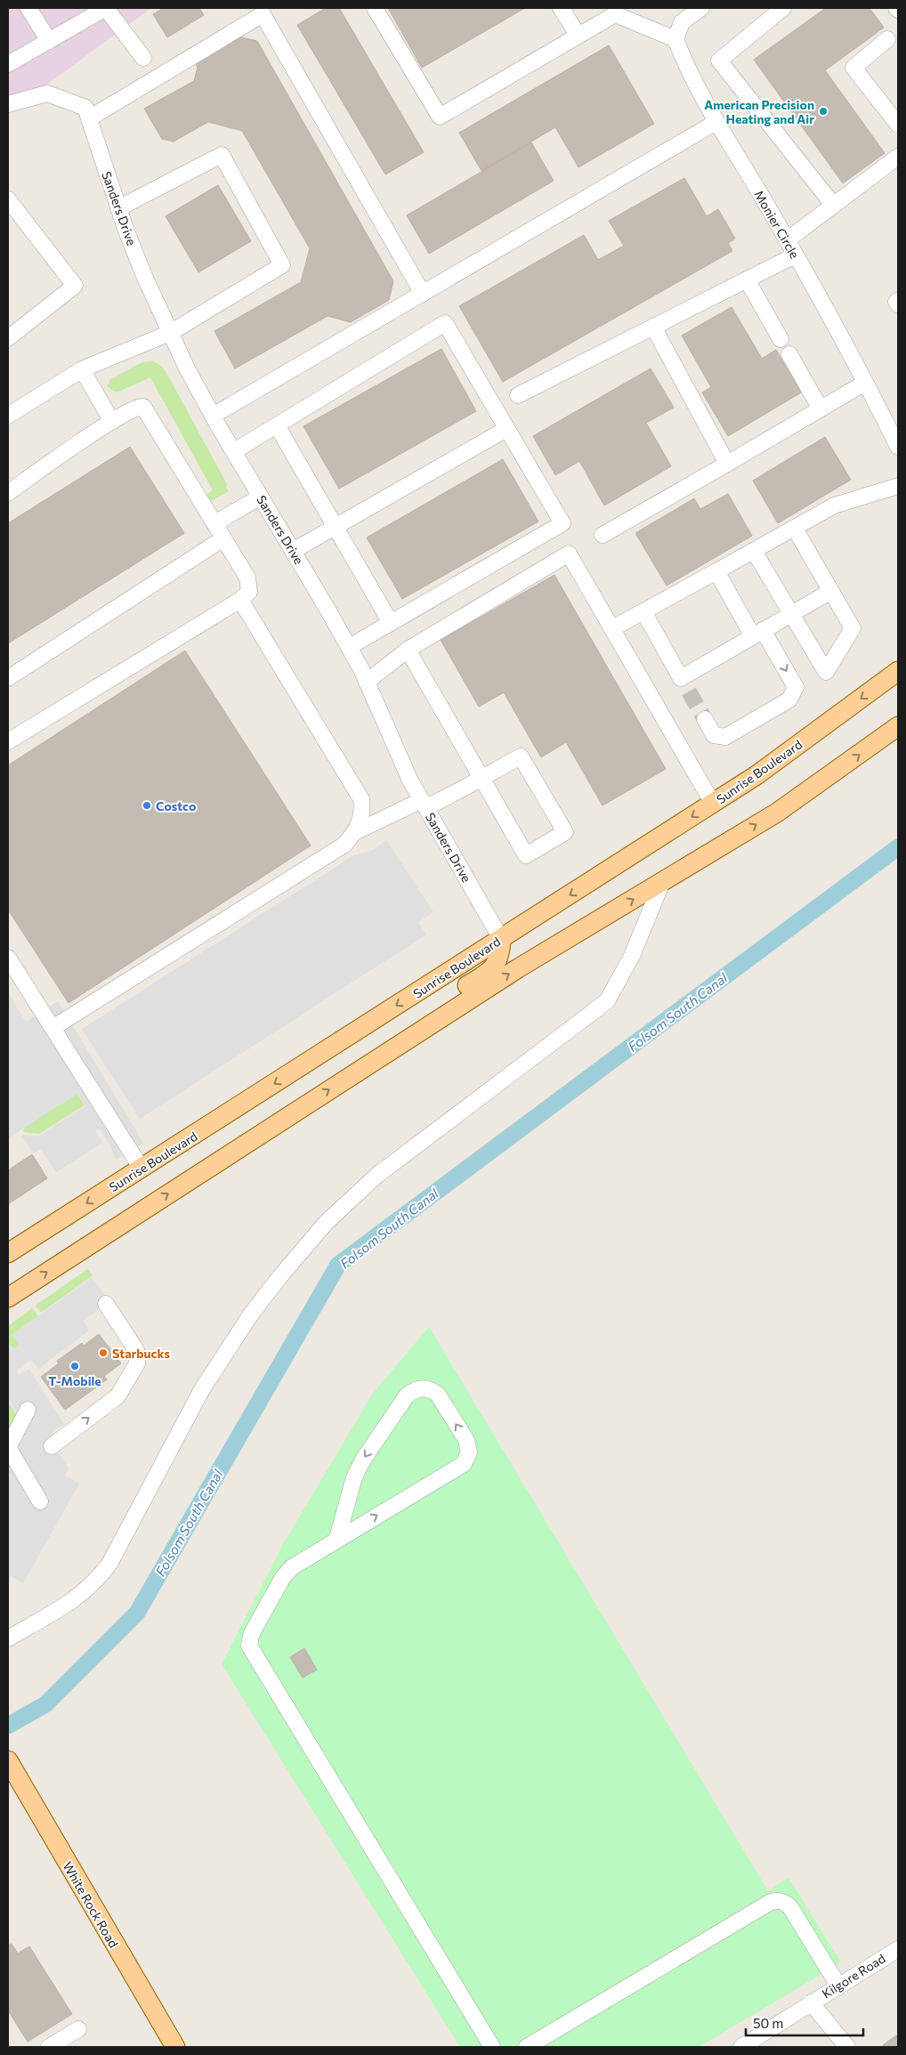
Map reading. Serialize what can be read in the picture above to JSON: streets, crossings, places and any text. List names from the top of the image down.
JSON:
{
  "streets": {
    "main road": ["Sunrise Boulevard", "White Rock Road"],
    "street": ["Sanders Drive", "Monier Circle", "Kilgore Road"]
  },
  "crossings": [
    ["Sanders Drive", "Sunrise Boulevard"]
  ],
  "water": ["Folsom South Canal"],
  "places": [
    "American Precision Heating and Air",
    "Costco",
    "Starbucks",
    "T-Mobile"
  ],
  "scale_bar": "50 m"
}
